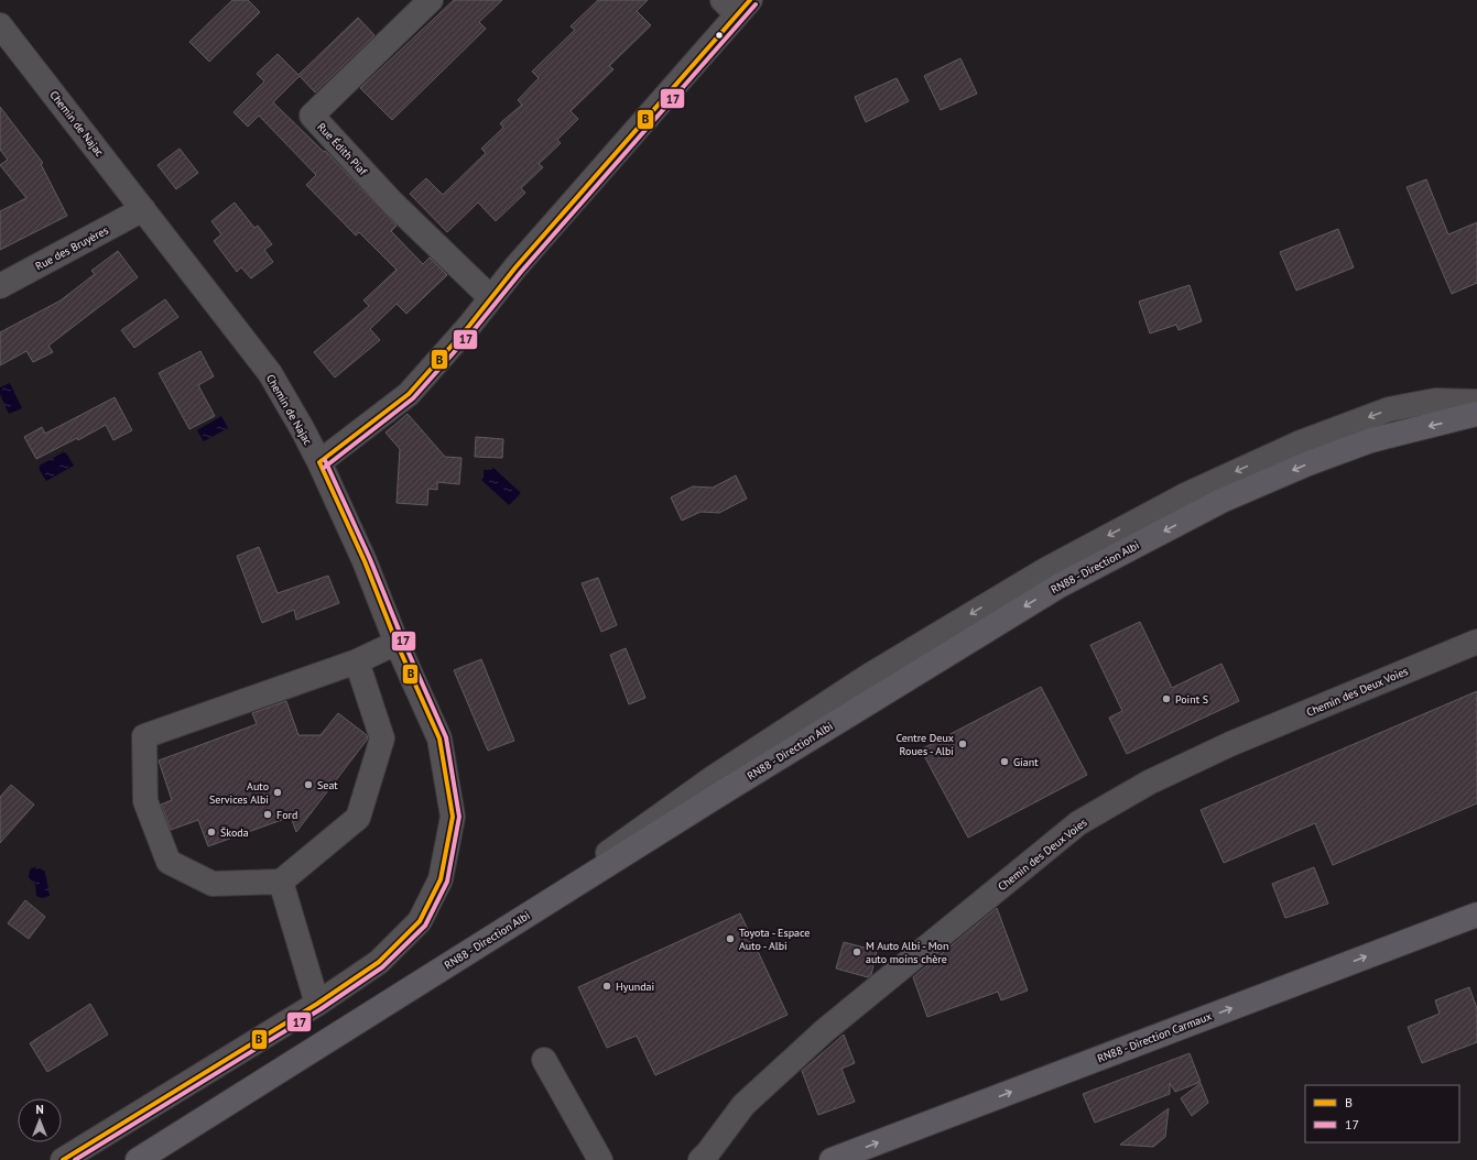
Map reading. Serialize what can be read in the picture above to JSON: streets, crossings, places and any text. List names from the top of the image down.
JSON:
{
  "streets": {
    "main road": ["RN88 - Direction Albi", "RN88 - Direction Carmaux"],
    "street": [
      "Chemin de Najac",
      "Rue Édith Piaf",
      "Rue des Bruyères",
      "Chemin des Deux Voies"
    ]
  },
  "crossings": [
    ["Chemin de Najac", "Rue des Bruyères"]
  ],
  "one_way": ["RN88 - Direction Albi", "RN88 - Direction Carmaux"],
  "places": [
    "Point S",
    "Centre Deux Roues - Albi",
    "Giant",
    "Seat",
    "Auto Services Albi",
    "Ford",
    "Škoda",
    "Toyota - Espace Auto - Albi",
    "M Auto Albi - Mon auto moins chère",
    "Hyundai"
  ],
  "lines": ["transit line B", "transit line 17"],
  "legend": ["B", "17"],
  "north": "top"
}
